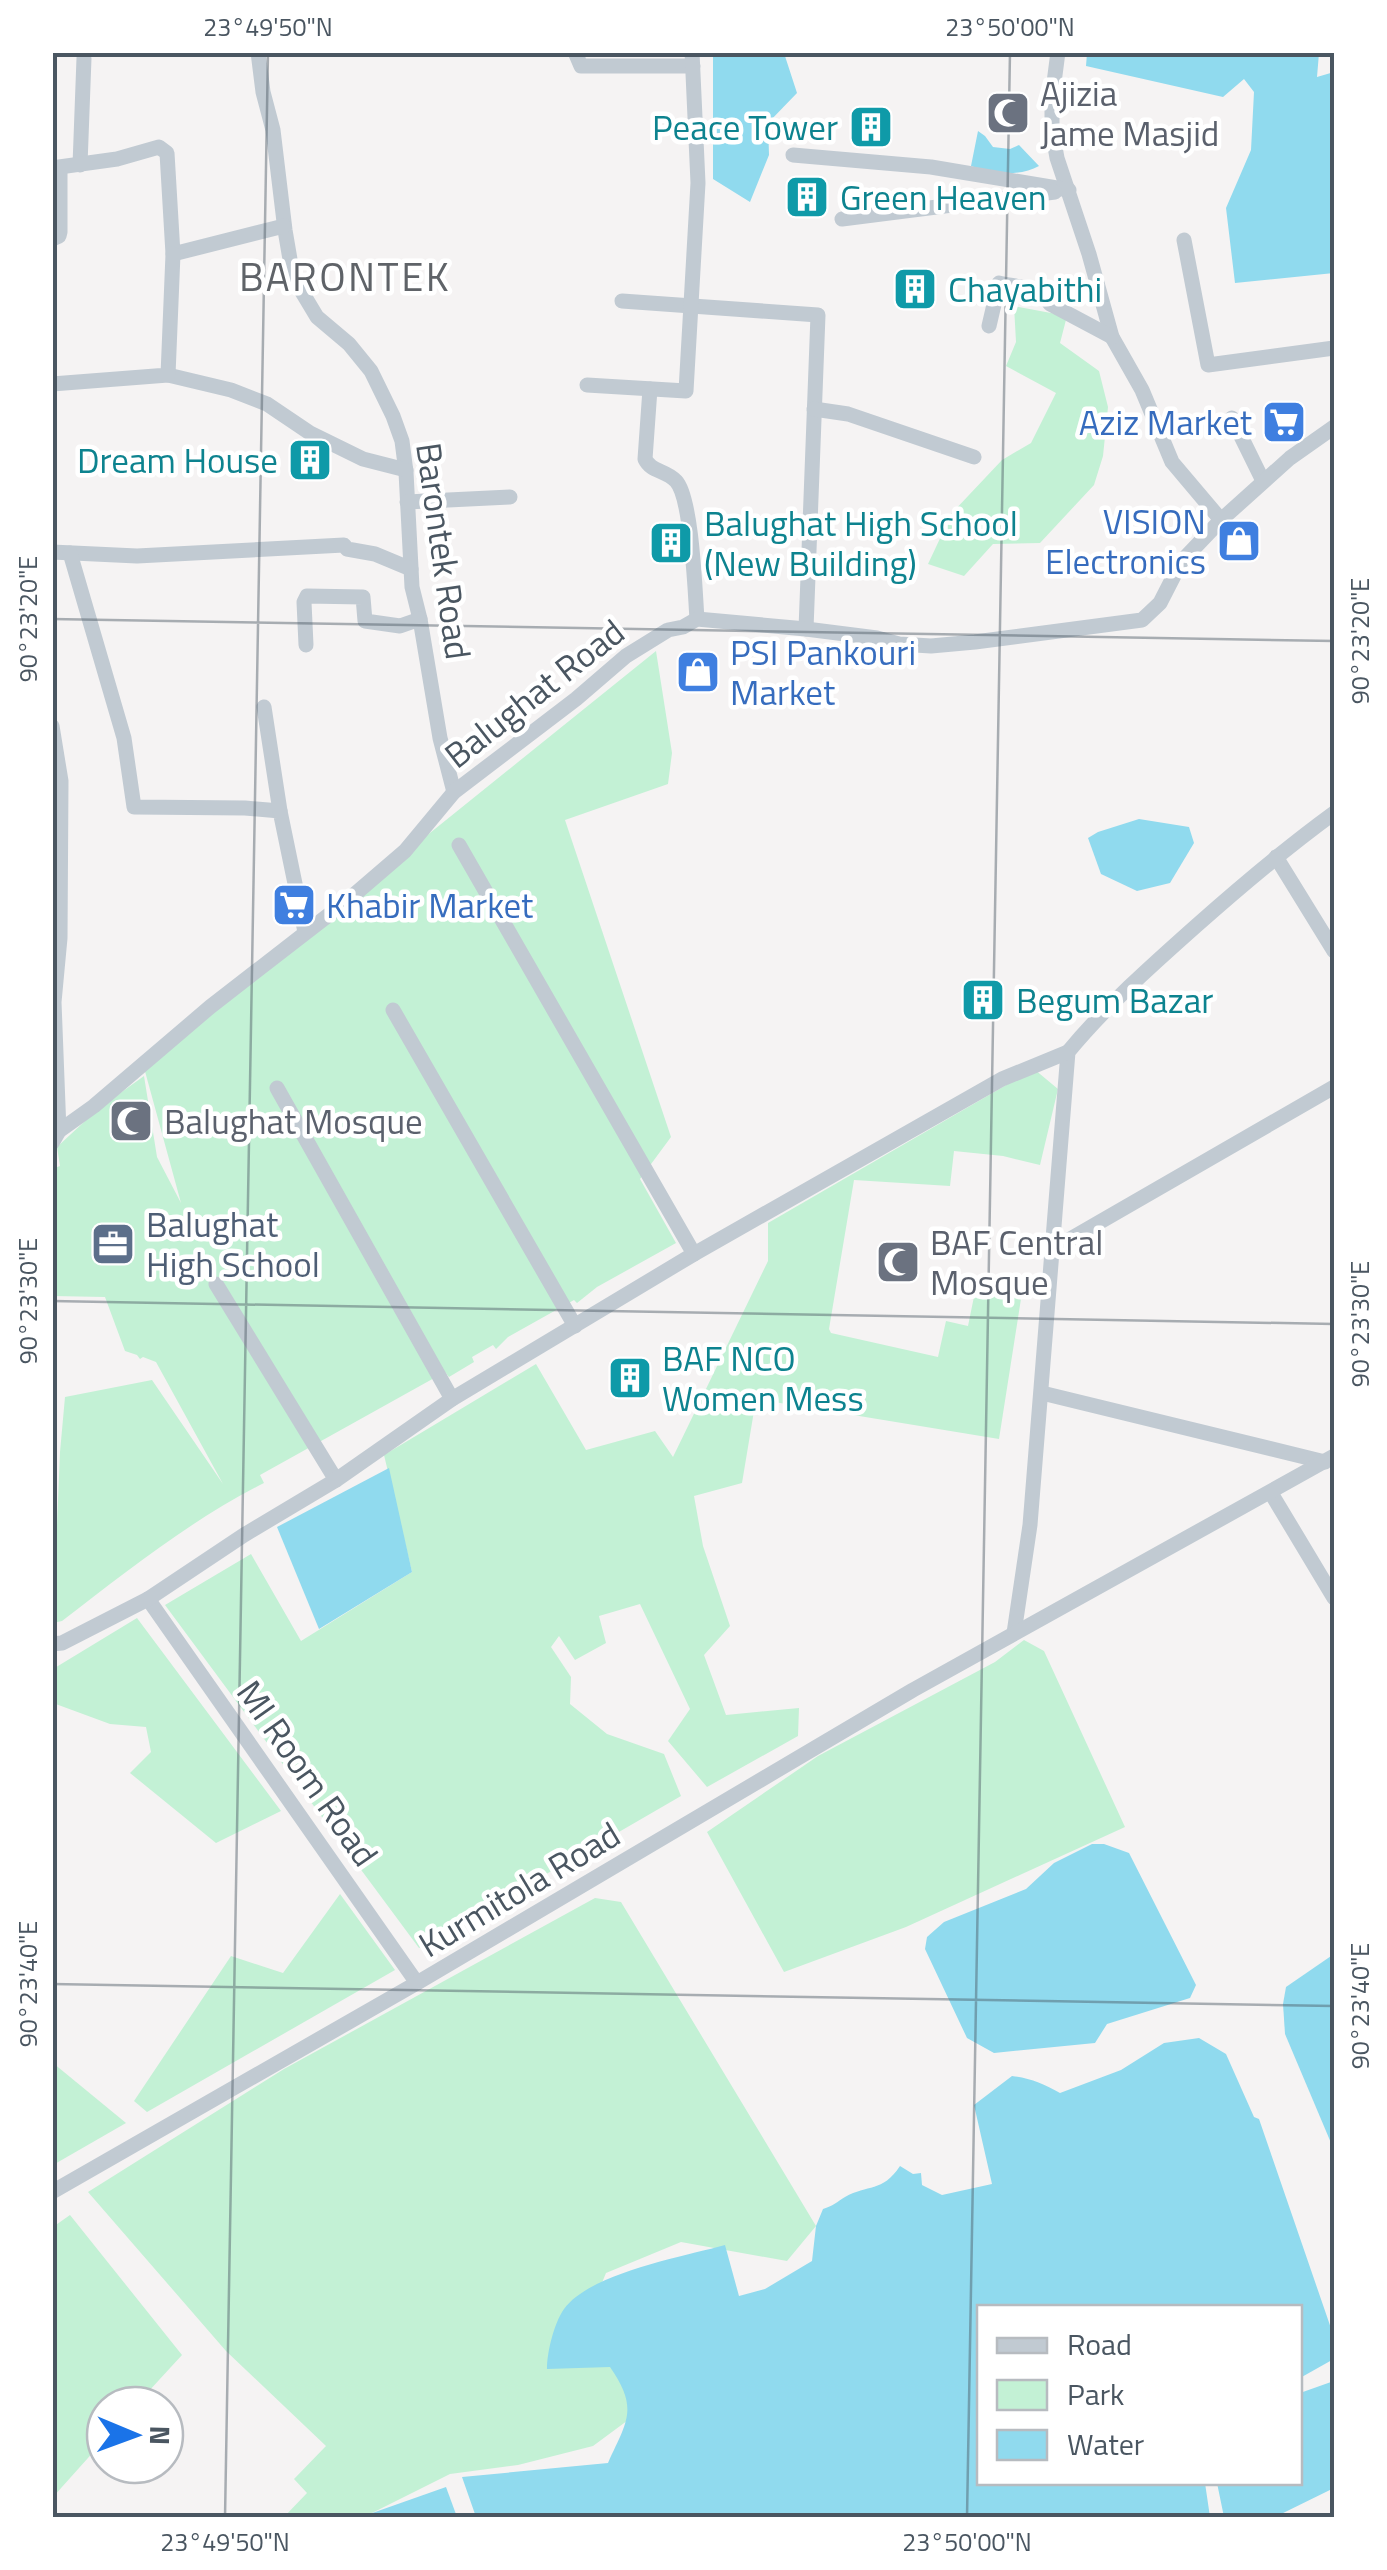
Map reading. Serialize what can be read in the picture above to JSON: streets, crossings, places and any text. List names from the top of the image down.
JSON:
{
  "streets": {
    "street": [
      "Barontek Road",
      "Balughat Road",
      "MI Room Road",
      "Kurmitola Road"
    ]
  },
  "crossings": [
    ["Barontek Road", "Balughat Road"],
    ["MI Room Road", "Kurmitola Road"]
  ],
  "districts": ["BARONTEK"],
  "places": {
    "mosque": ["Ajizia Jame Masjid", "Balughat Mosque", "BAF Central Mosque"],
    "building": [
      "Peace Tower",
      "Green Heaven",
      "Chayabithi",
      "Dream House",
      "Balughat High School (New Building)",
      "Begum Bazar",
      "BAF NCO Women Mess"
    ],
    "supermarket": ["Aziz Market", "Khabir Market"],
    "shop": ["VISION Electronics", "PSI Pankouri Market"],
    "office": ["Balughat High School"]
  },
  "legend": ["Road", "Park", "Water"],
  "north": "right",
  "coordinates": [
    "23°49'50\"N",
    "23°50'00\"N",
    "90°23'20\"E",
    "90°23'30\"E",
    "90°23'40\"E"
  ]
}
